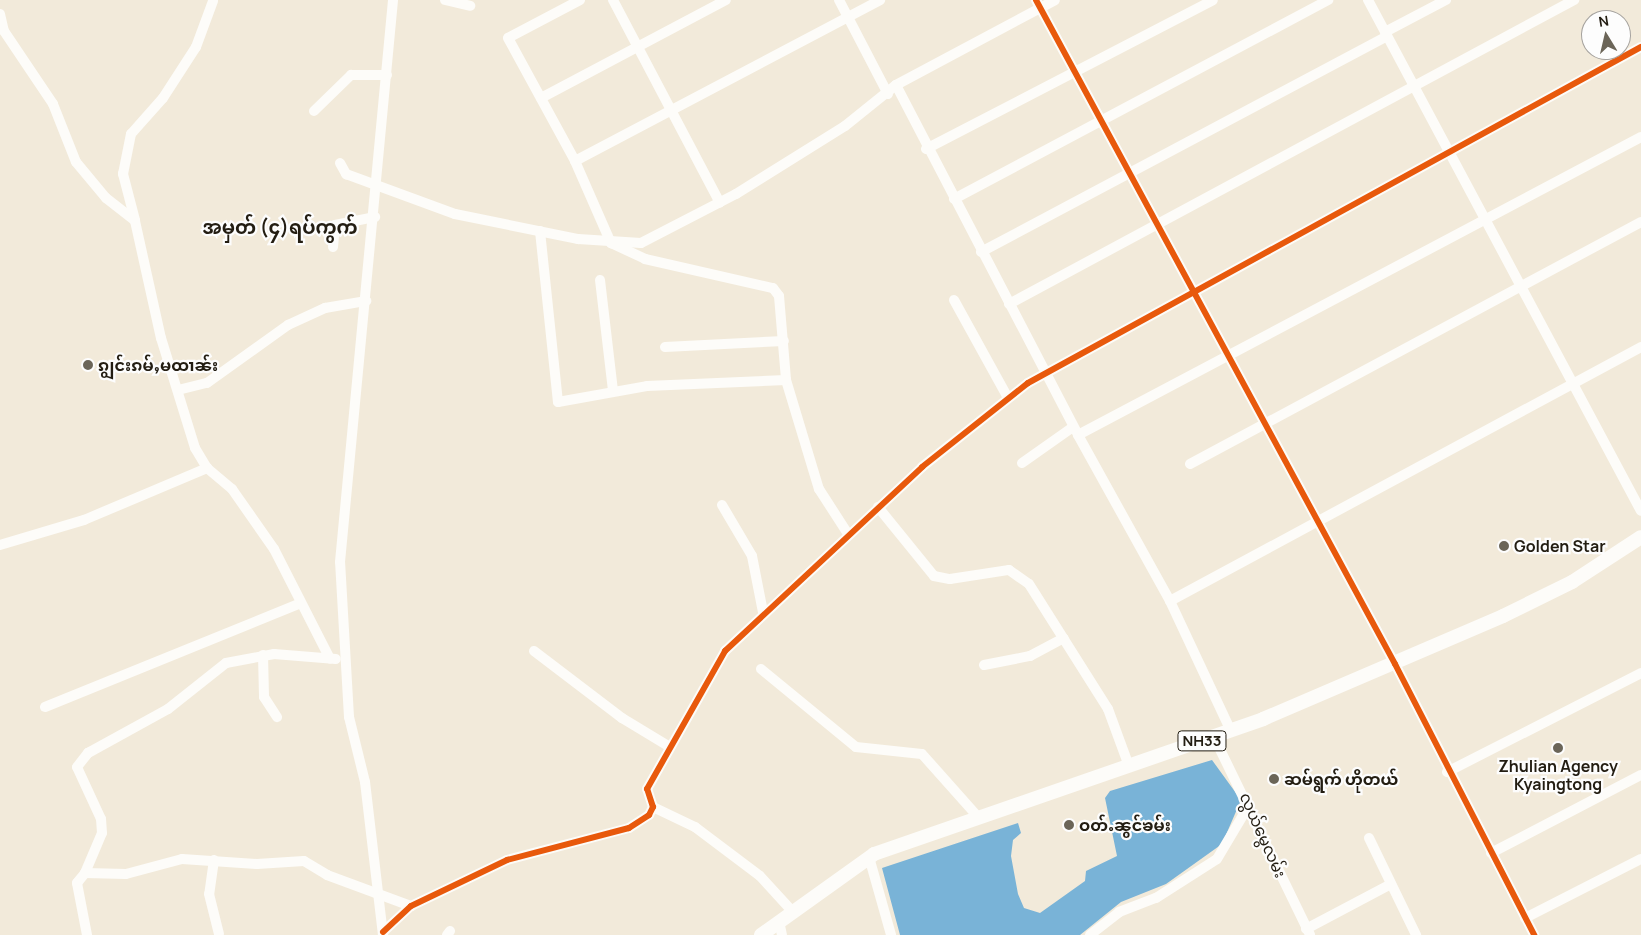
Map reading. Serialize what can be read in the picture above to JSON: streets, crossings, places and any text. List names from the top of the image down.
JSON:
{
  "streets": {
    "highway": ["NH33"],
    "street": ["လွယ်မွေလမ်း"]
  },
  "crossings": [
    ["NH33", "လွယ်မွေလမ်း"]
  ],
  "districts": ["အမှတ် (၄)ရပ်ကွက်"],
  "places": [
    "ၵျွင်းၵမ်ႇမထၢၼ်း",
    "Golden Star",
    "Zhulian Agency Kyaingtong",
    "ဆမ်ရွက် ဟိုတယ်",
    "ဝတ်ႉၼွင်ၶမ်း"
  ],
  "north": "top"
}
